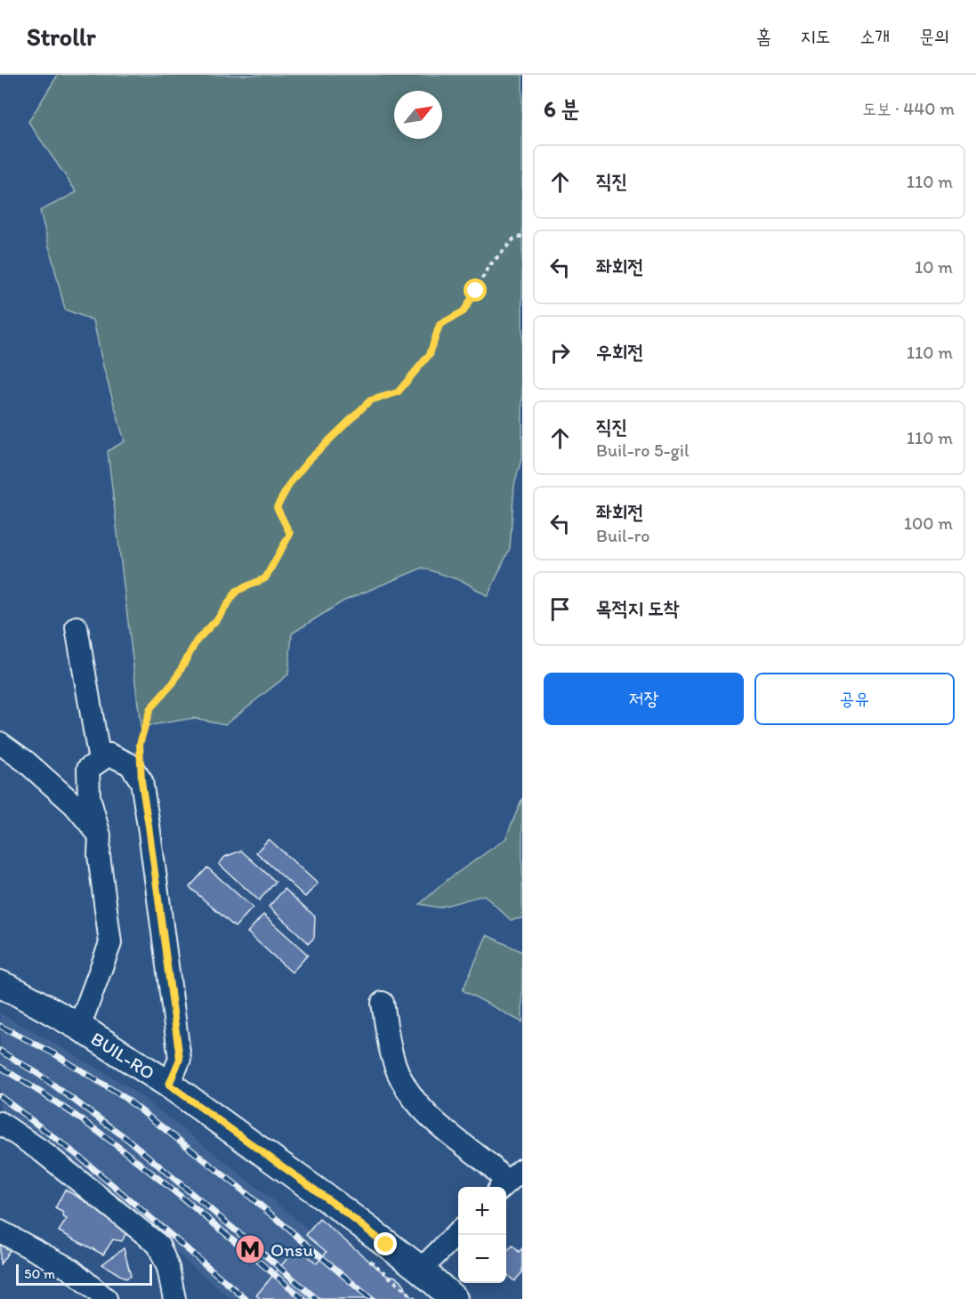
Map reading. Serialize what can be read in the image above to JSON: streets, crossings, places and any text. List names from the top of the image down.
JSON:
{
  "streets": {
    "main road": ["BUIL-RO"]
  },
  "places": {
    "metro station": ["Onsu"]
  },
  "scale_bar": "50 m",
  "north": "top right",
  "page": {
    "header": "Strollr",
    "nav": [
      "홈",
      "지도",
      "소개",
      "문의"
    ],
    "heading": ["6 분", "도보 · 440 m"],
    "list": [
      ["직진", "110 m"],
      ["좌회전", "10 m"],
      ["우회전", "110 m"],
      ["직진", "Buil-ro 5-gil", "110 m"],
      ["좌회전", "Buil-ro", "100 m"],
      "목적지 도착"
    ],
    "buttons": ["저장", "공유"],
    "map_buttons": ["+", "−"],
    "scale": "50 m"
  }
}
